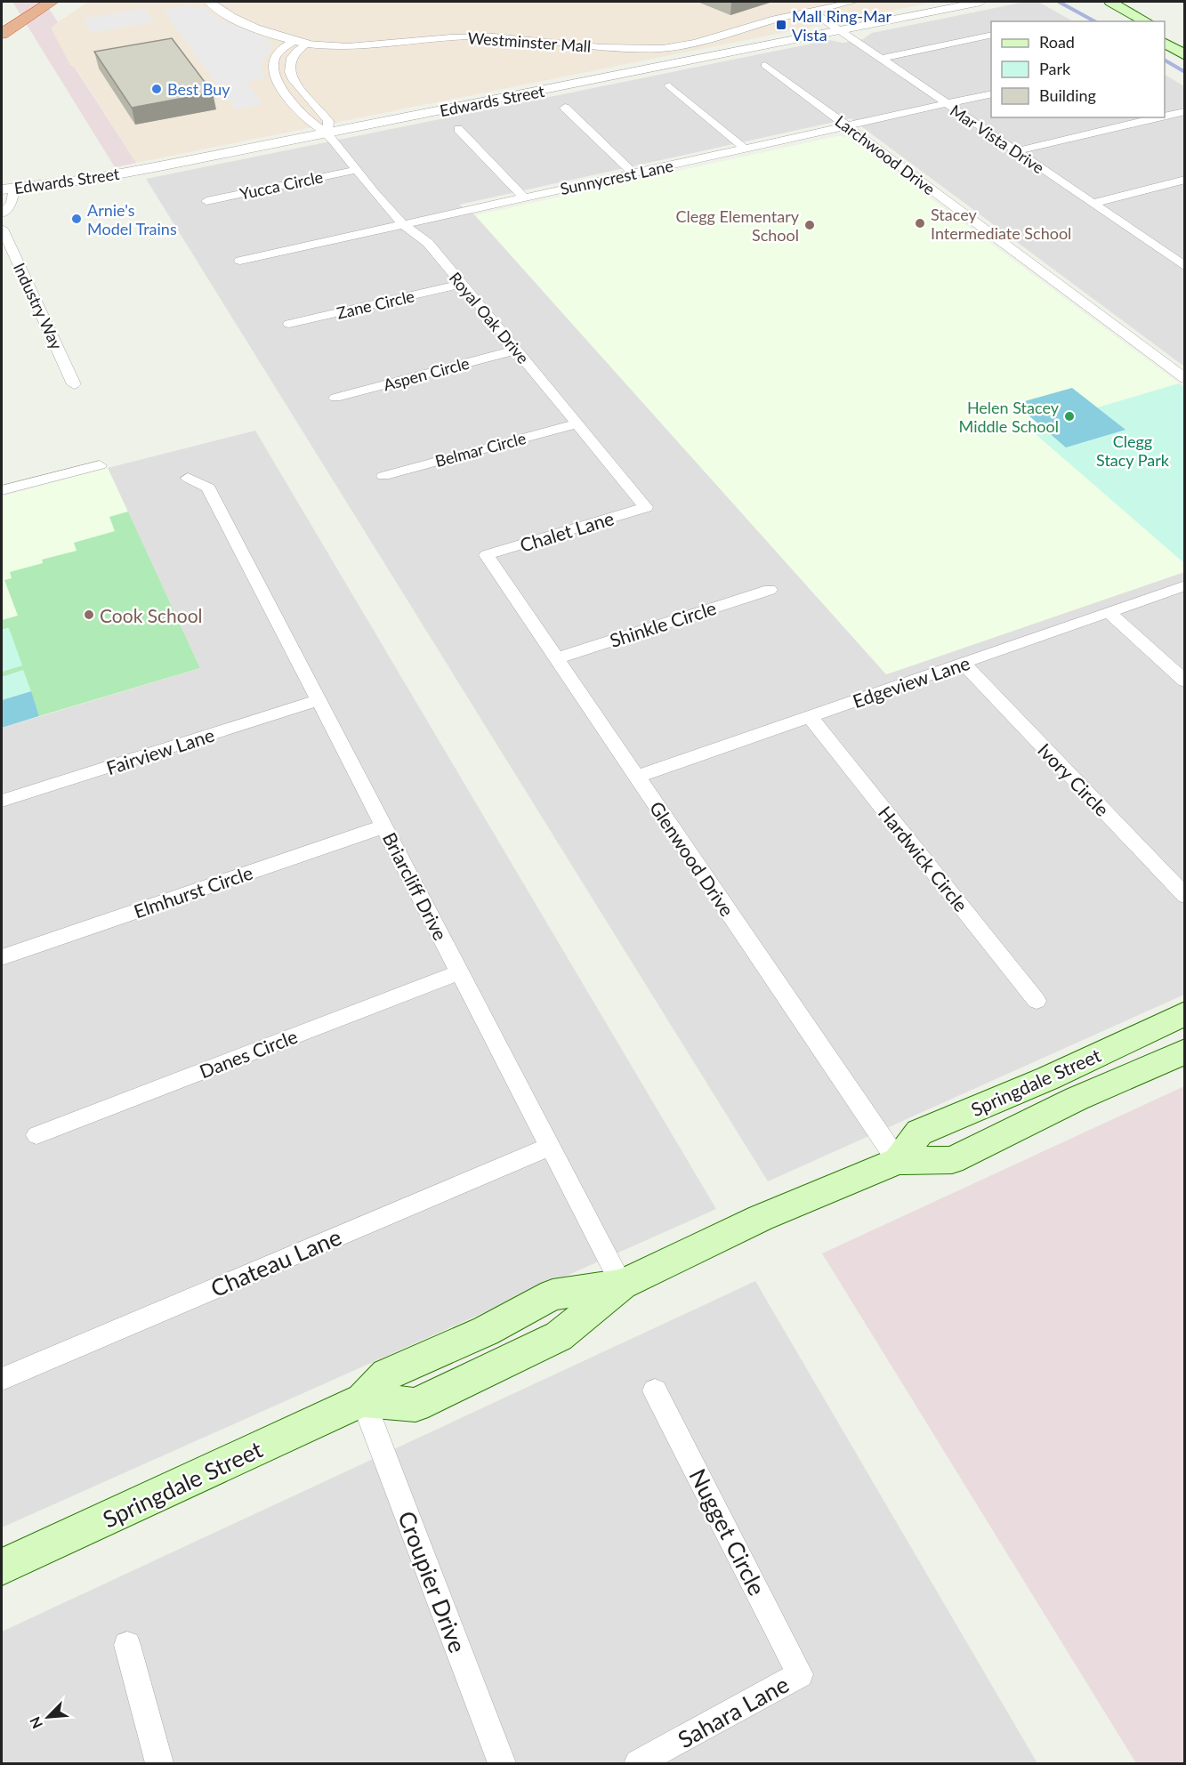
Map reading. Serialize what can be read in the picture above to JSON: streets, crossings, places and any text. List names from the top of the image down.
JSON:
{
  "streets": {
    "main road": ["Springdale Street"],
    "street": [
      "Westminster Mall",
      "Edwards Street",
      "Mar Vista Drive",
      "Larchwood Drive",
      "Sunnycrest Lane",
      "Yucca Circle",
      "Zane Circle",
      "Industry Way",
      "Royal Oak Drive",
      "Aspen Circle",
      "Belmar Circle",
      "Chalet Lane",
      "Shinkle Circle",
      "Edgeview Lane",
      "Fairview Lane",
      "Ivory Circle",
      "Glenwood Drive",
      "Hardwick Circle",
      "Briarcliff Drive",
      "Elmhurst Circle",
      "Danes Circle",
      "Chateau Lane",
      "Nugget Circle",
      "Croupier Drive",
      "Sahara Lane"
    ]
  },
  "crossings": [
    ["Westminster Mall", "Mar Vista Drive"],
    ["Edwards Street", "Mar Vista Drive"],
    ["Edwards Street", "Royal Oak Drive"],
    ["Mar Vista Drive", "Sunnycrest Lane"],
    ["Larchwood Drive", "Sunnycrest Lane"],
    ["Sunnycrest Lane", "Royal Oak Drive"],
    ["Yucca Circle", "Royal Oak Drive"],
    ["Zane Circle", "Royal Oak Drive"],
    ["Royal Oak Drive", "Aspen Circle"],
    ["Royal Oak Drive", "Belmar Circle"],
    ["Royal Oak Drive", "Chalet Lane"],
    ["Chalet Lane", "Glenwood Drive"],
    ["Shinkle Circle", "Glenwood Drive"],
    ["Edgeview Lane", "Ivory Circle"],
    ["Edgeview Lane", "Glenwood Drive"],
    ["Edgeview Lane", "Hardwick Circle"],
    ["Fairview Lane", "Briarcliff Drive"],
    ["Glenwood Drive", "Springdale Street"],
    ["Briarcliff Drive", "Elmhurst Circle"],
    ["Briarcliff Drive", "Danes Circle"],
    ["Briarcliff Drive", "Springdale Street"],
    ["Briarcliff Drive", "Chateau Lane"],
    ["Springdale Street", "Croupier Drive"],
    ["Nugget Circle", "Sahara Lane"]
  ],
  "parks": ["Clegg Stacy Park"],
  "places": {
    "transit": ["Mall Ring-Mar Vista"],
    "other": [
      "Best Buy",
      "Arnie's Model Trains",
      "Stacey Intermediate School",
      "Clegg Elementary School",
      "Helen Stacey Middle School",
      "Cook School"
    ]
  },
  "legend": ["Road", "Park", "Building"],
  "north": "bottom left"
}
